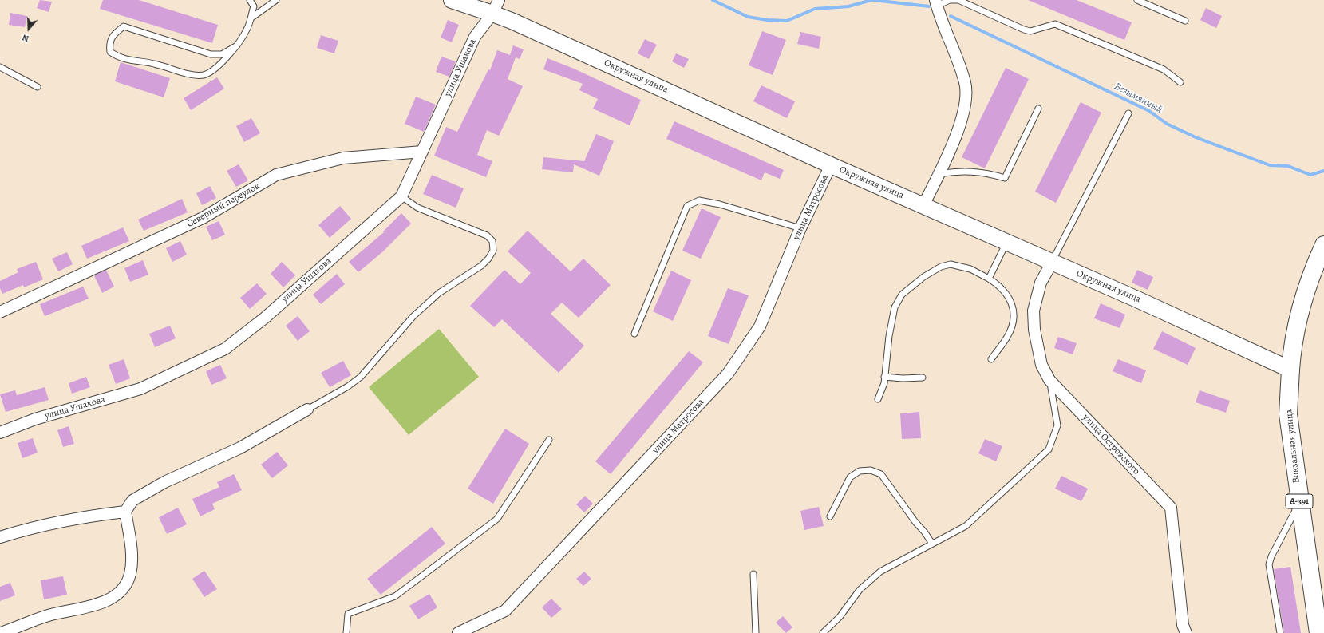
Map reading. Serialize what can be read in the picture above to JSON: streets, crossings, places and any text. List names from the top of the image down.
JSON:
{
  "streets": {
    "main road": ["Окружная улица", "Вокзальная улица", "А-391"],
    "street": [
      "улица Ушакова",
      "Северный переулок",
      "улица Матросова",
      "улица Островского"
    ]
  },
  "crossings": [
    ["улица Ушакова", "Окружная улица"],
    ["улица Ушакова", "Северный переулок"],
    ["Окружная улица", "улица Матросова"],
    ["Окружная улица", "улица Островского"],
    ["Окружная улица", "Вокзальная улица"]
  ],
  "water": ["Безымянный"],
  "north": "bottom"
}
